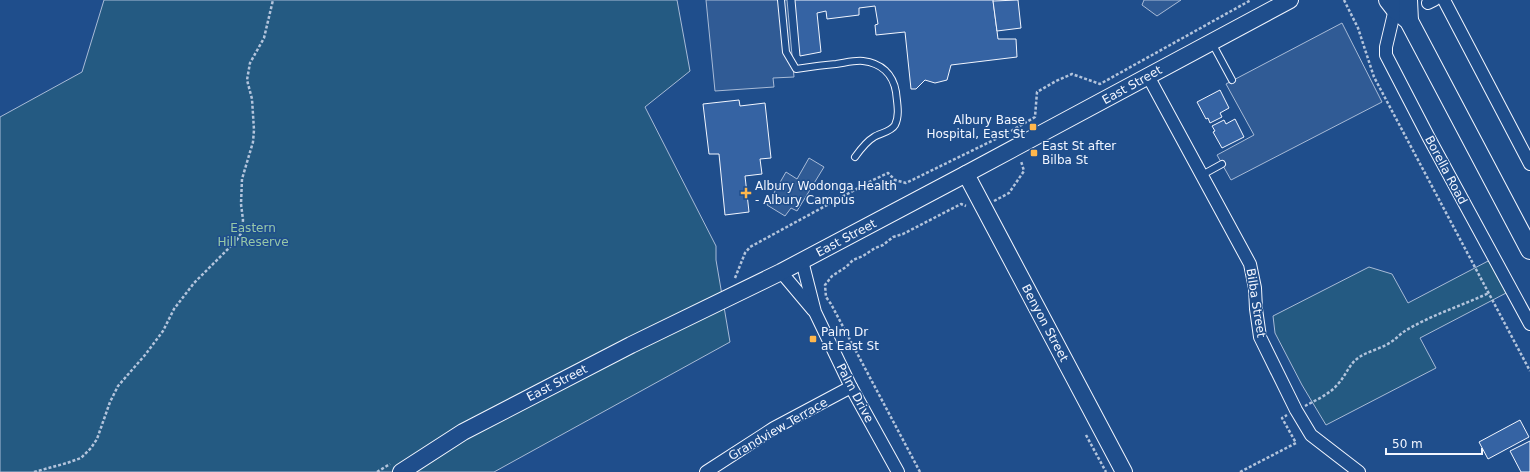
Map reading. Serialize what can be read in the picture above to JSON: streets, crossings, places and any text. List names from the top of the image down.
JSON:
{
  "streets": {
    "main road": ["East Street", "Borella Road", "Benyon Street"],
    "street": ["Bilba Street", "Palm Drive", "Grandview Terrace"]
  },
  "crossings": [
    ["East Street", "Bilba Street"],
    ["East Street", "Benyon Street"],
    ["East Street", "Palm Drive"],
    ["Palm Drive", "Grandview Terrace"]
  ],
  "parks": ["Eastern Hill Reserve"],
  "places": {
    "transit": ["Albury Base Hospital, East St", "East St after Bilba St", "Palm Dr at East St"],
    "health": ["Albury Wodonga Health - Albury Campus"]
  },
  "scale_bar": "50 m"
}
